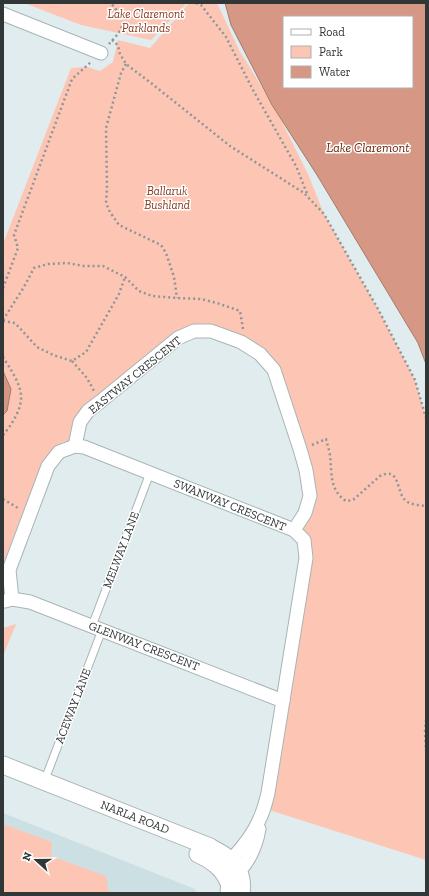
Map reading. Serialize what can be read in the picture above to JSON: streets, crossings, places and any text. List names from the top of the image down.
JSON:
{
  "streets": {
    "street": [
      "EASTWAY CRESCENT",
      "SWANWAY CRESCENT",
      "GLENWAY CRESCENT",
      "NARLA ROAD"
    ],
    "lane": ["MELWAY LANE", "ACEWAY LANE"]
  },
  "crossings": [
    ["EASTWAY CRESCENT", "SWANWAY CRESCENT"],
    ["SWANWAY CRESCENT", "MELWAY LANE"],
    ["SWANWAY CRESCENT", "GLENWAY CRESCENT"],
    ["SWANWAY CRESCENT", "NARLA ROAD"],
    ["MELWAY LANE", "GLENWAY CRESCENT"],
    ["MELWAY LANE", "ACEWAY LANE"],
    ["GLENWAY CRESCENT", "ACEWAY LANE"],
    ["ACEWAY LANE", "NARLA ROAD"]
  ],
  "water": ["Lake Claremont"],
  "parks": ["Lake Claremont Parklands", "Ballaruk Bushland"],
  "legend": ["Road", "Park", "Water"],
  "north": "left"
}
